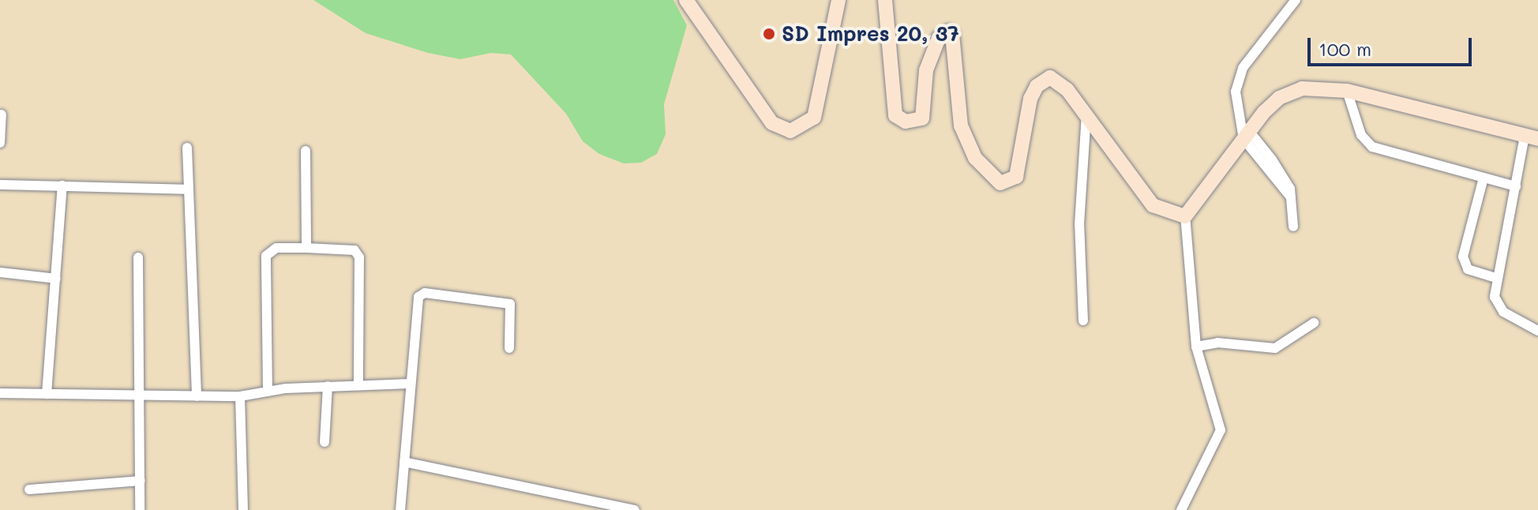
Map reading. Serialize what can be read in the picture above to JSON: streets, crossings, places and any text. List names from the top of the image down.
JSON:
{
  "places": ["SD Impres 20, 37"],
  "scale_bar": "100 m"
}
